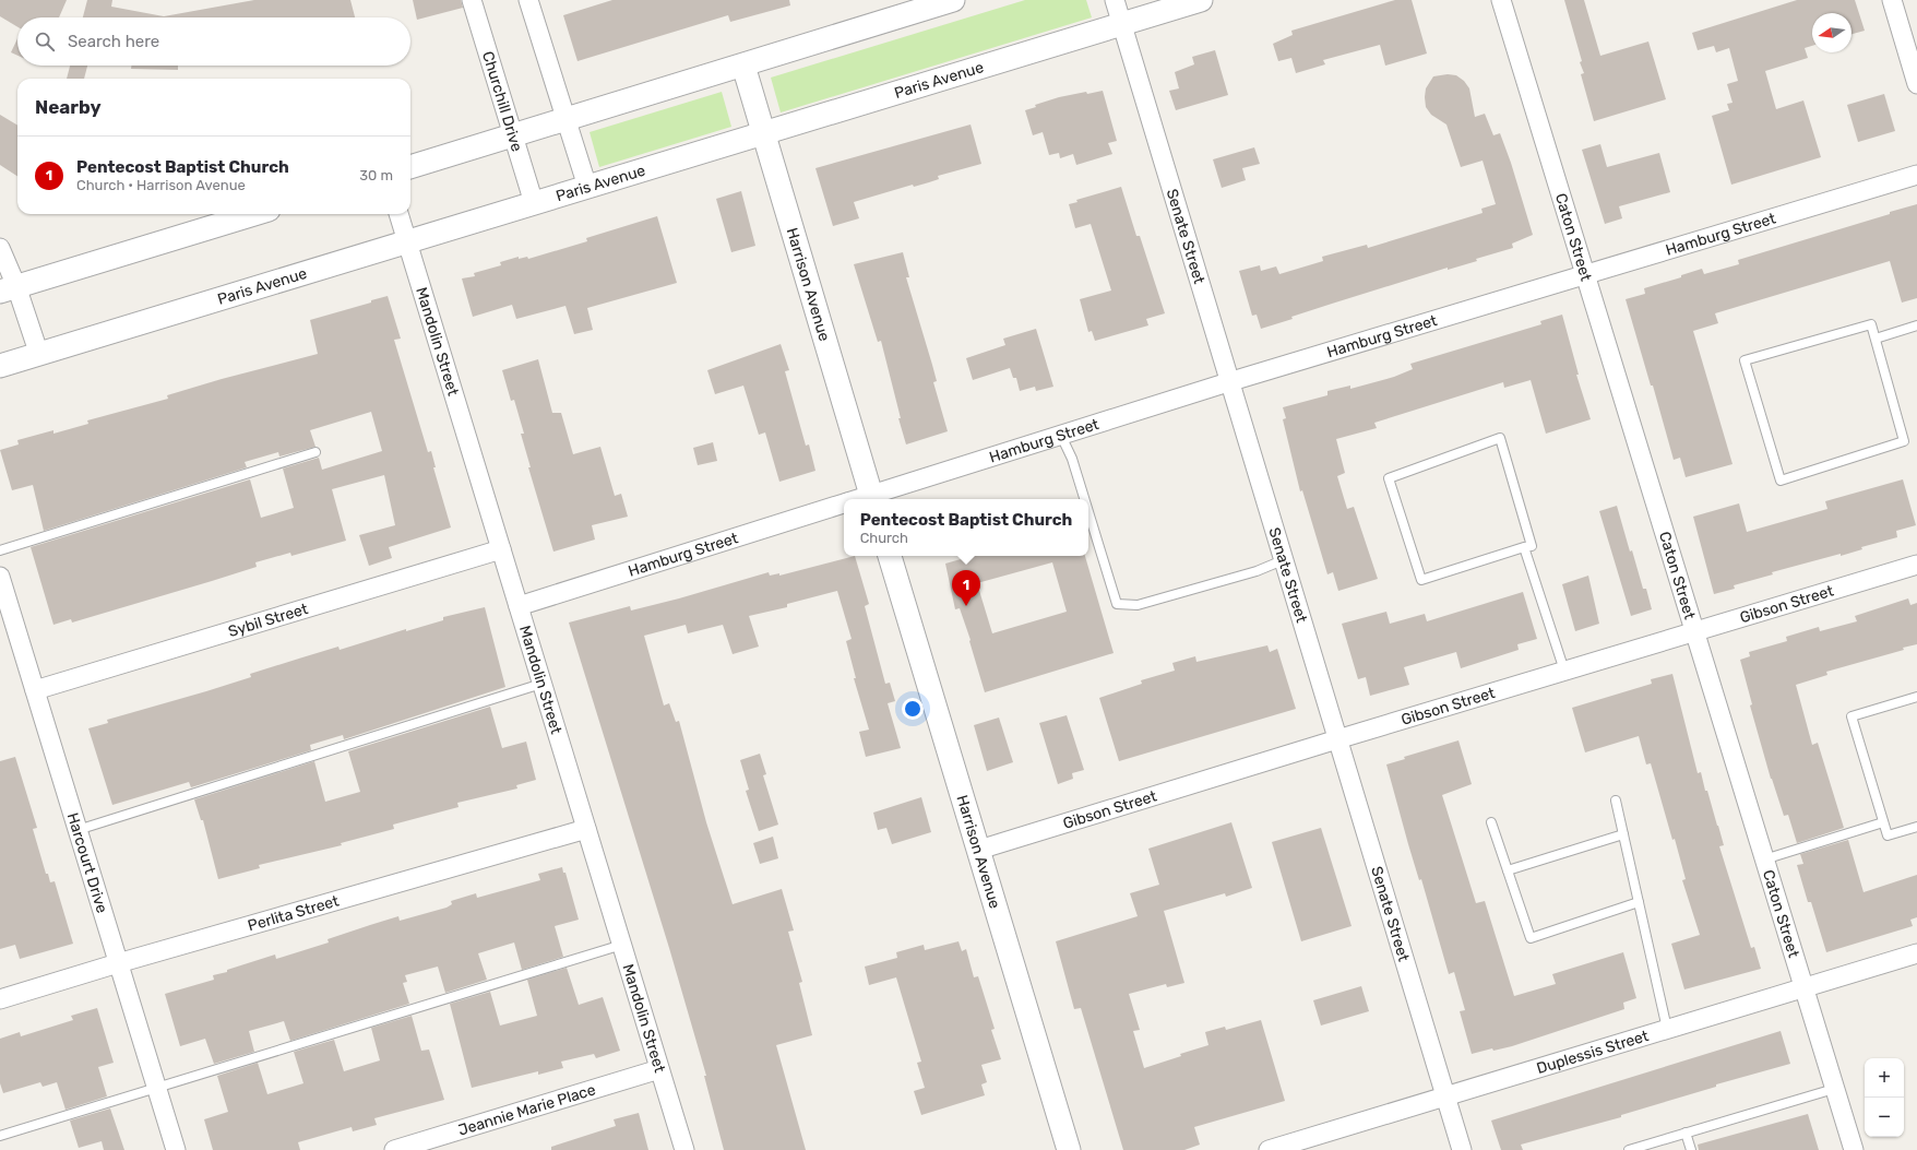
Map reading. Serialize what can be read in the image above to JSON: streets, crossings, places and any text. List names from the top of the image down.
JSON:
{
  "streets": {
    "street": [
      "Paris Avenue",
      "Churchill Drive",
      "Hamburg Street",
      "Senate Street",
      "Caton Street",
      "Harrison Avenue",
      "Mandolin Street",
      "Gibson Street",
      "Sybil Street",
      "Harcourt Drive",
      "Perlita Street",
      "Duplessis Street",
      "Jeannie Marie Place"
    ]
  },
  "crossings": [
    ["Paris Avenue", "Churchill Drive"],
    ["Paris Avenue", "Senate Street"],
    ["Paris Avenue", "Harrison Avenue"],
    ["Paris Avenue", "Mandolin Street"],
    ["Hamburg Street", "Senate Street"],
    ["Hamburg Street", "Caton Street"],
    ["Hamburg Street", "Harrison Avenue"],
    ["Hamburg Street", "Mandolin Street"],
    ["Senate Street", "Gibson Street"],
    ["Senate Street", "Duplessis Street"],
    ["Caton Street", "Gibson Street"],
    ["Caton Street", "Duplessis Street"],
    ["Harrison Avenue", "Gibson Street"],
    ["Mandolin Street", "Sybil Street"],
    ["Mandolin Street", "Perlita Street"],
    ["Mandolin Street", "Jeannie Marie Place"],
    ["Sybil Street", "Harcourt Drive"],
    ["Harcourt Drive", "Perlita Street"]
  ],
  "north": "left",
  "page": {
    "search": "Search here",
    "heading": "Nearby",
    "list": [
      {
        "mark": "1",
        "name": "Pentecost Baptist Church",
        "note": "Church · Harrison Avenue",
        "value": "30 m"
      }
    ],
    "popup": ["Pentecost Baptist Church", "Church"],
    "pins": "1",
    "map_buttons": ["+", "−"]
  }
}
